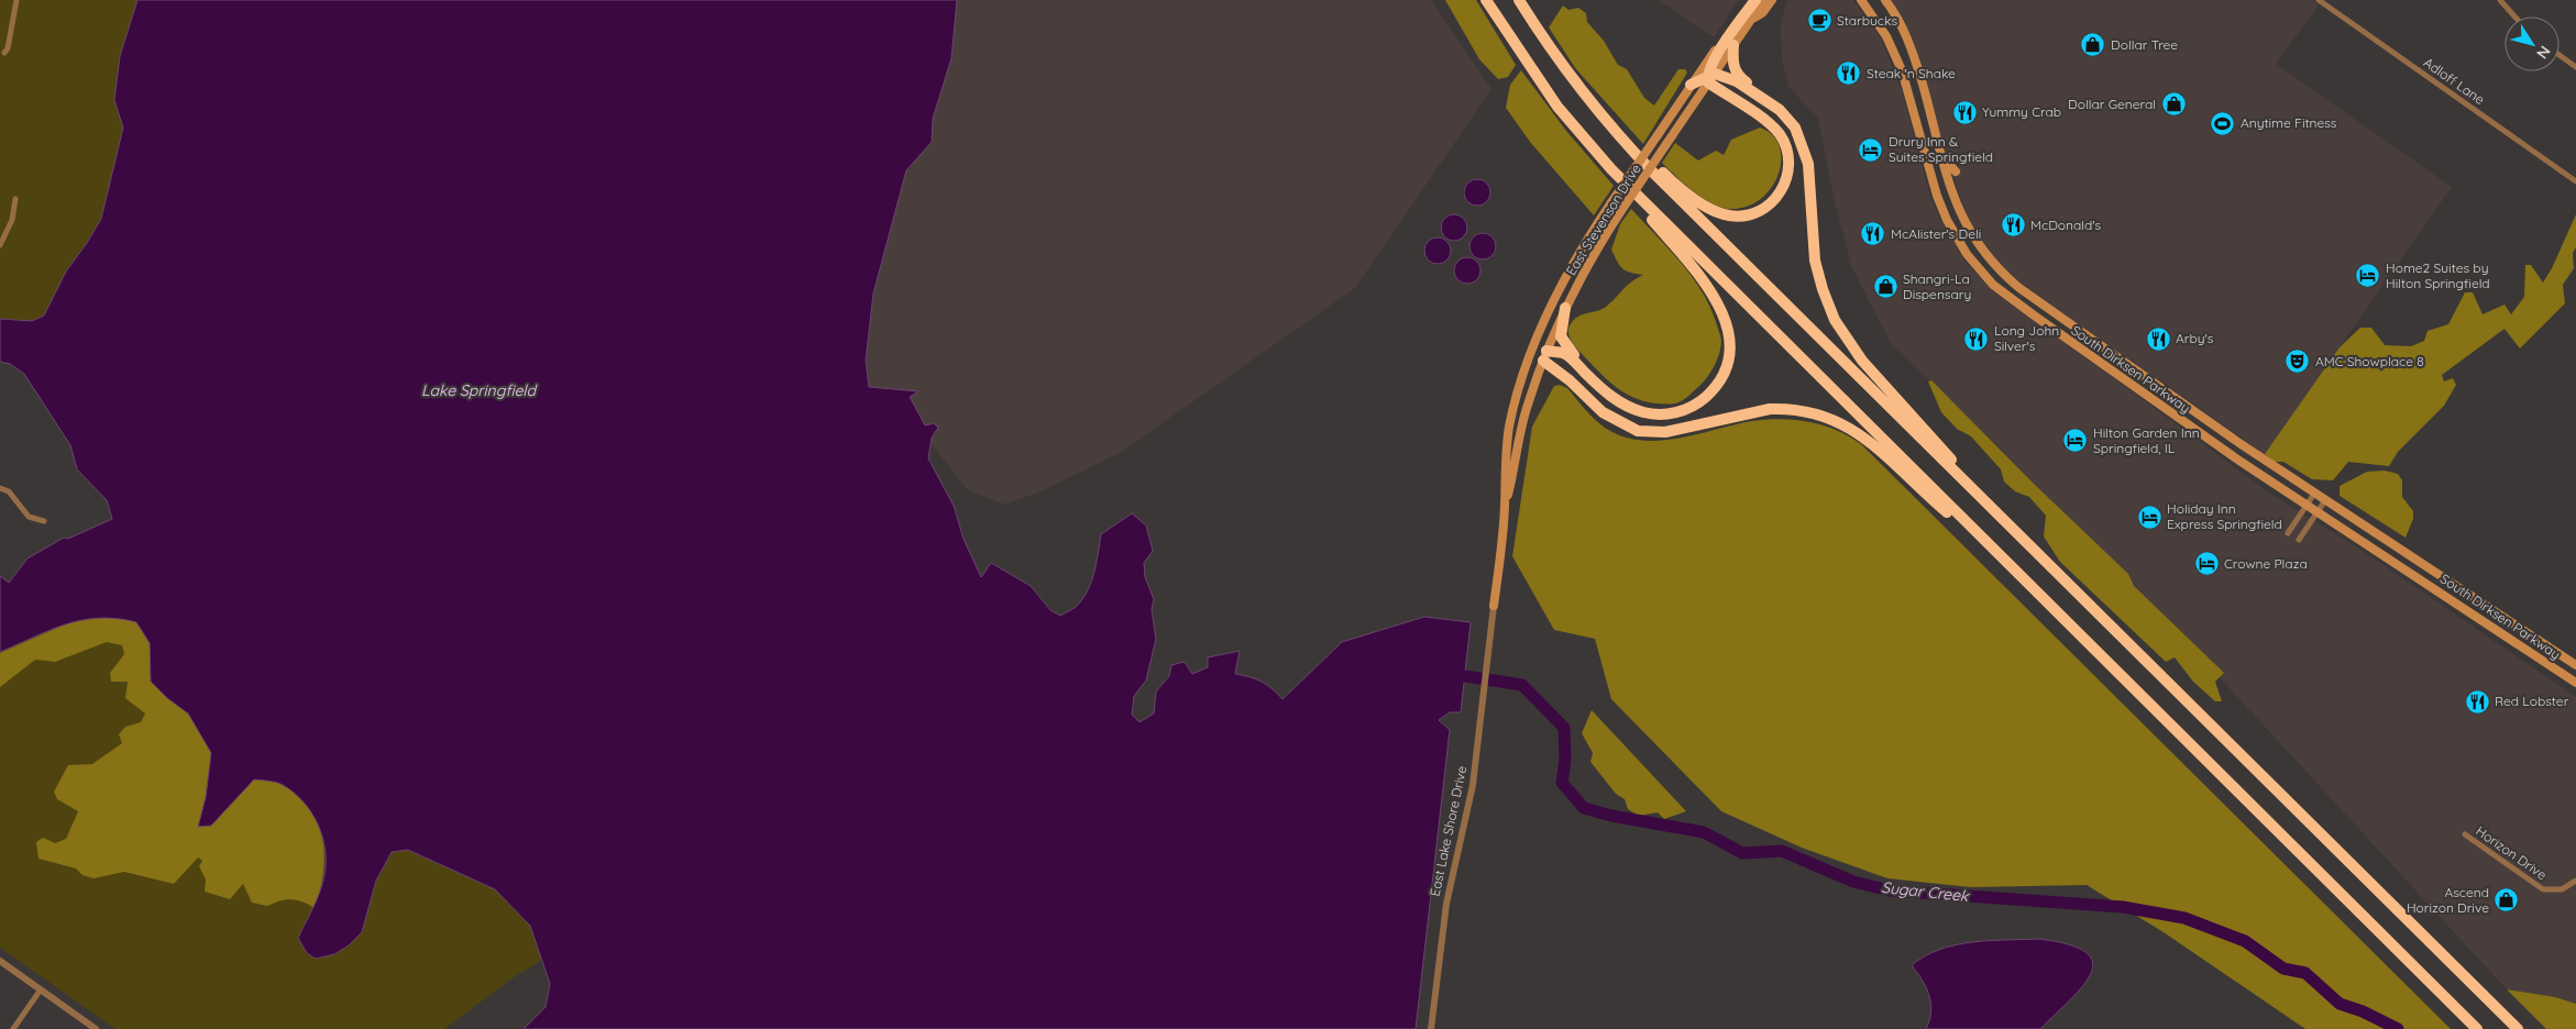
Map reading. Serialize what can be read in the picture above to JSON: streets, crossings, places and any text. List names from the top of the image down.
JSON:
{
  "streets": {
    "main road": ["East Stevenson Drive", "South Dirksen Parkway"],
    "street": ["Adloff Lane", "East Lake Shore Drive", "Horizon Drive"]
  },
  "crossings": [
    ["East Stevenson Drive", "East Lake Shore Drive"]
  ],
  "water": ["Lake Springfield", "Sugar Creek"],
  "places": {
    "cafe": ["Starbucks"],
    "shop": [
      "Dollar Tree",
      "Dollar General",
      "Shangri-La Dispensary",
      "Ascend Horizon Drive"
    ],
    "restaurant": [
      "Steak 'n Shake",
      "Yummy Crab",
      "McDonald's",
      "McAlister's Deli",
      "Long John Silver's",
      "Arby's",
      "Red Lobster"
    ],
    "sports": ["Anytime Fitness"],
    "hotel": [
      "Drury Inn & Suites Springfield",
      "Home2 Suites by Hilton Springfield",
      "Hilton Garden Inn Springfield, IL",
      "Holiday Inn Express Springfield",
      "Crowne Plaza"
    ],
    "theatre": ["AMC Showplace 8"]
  },
  "north": "bottom right"
}
